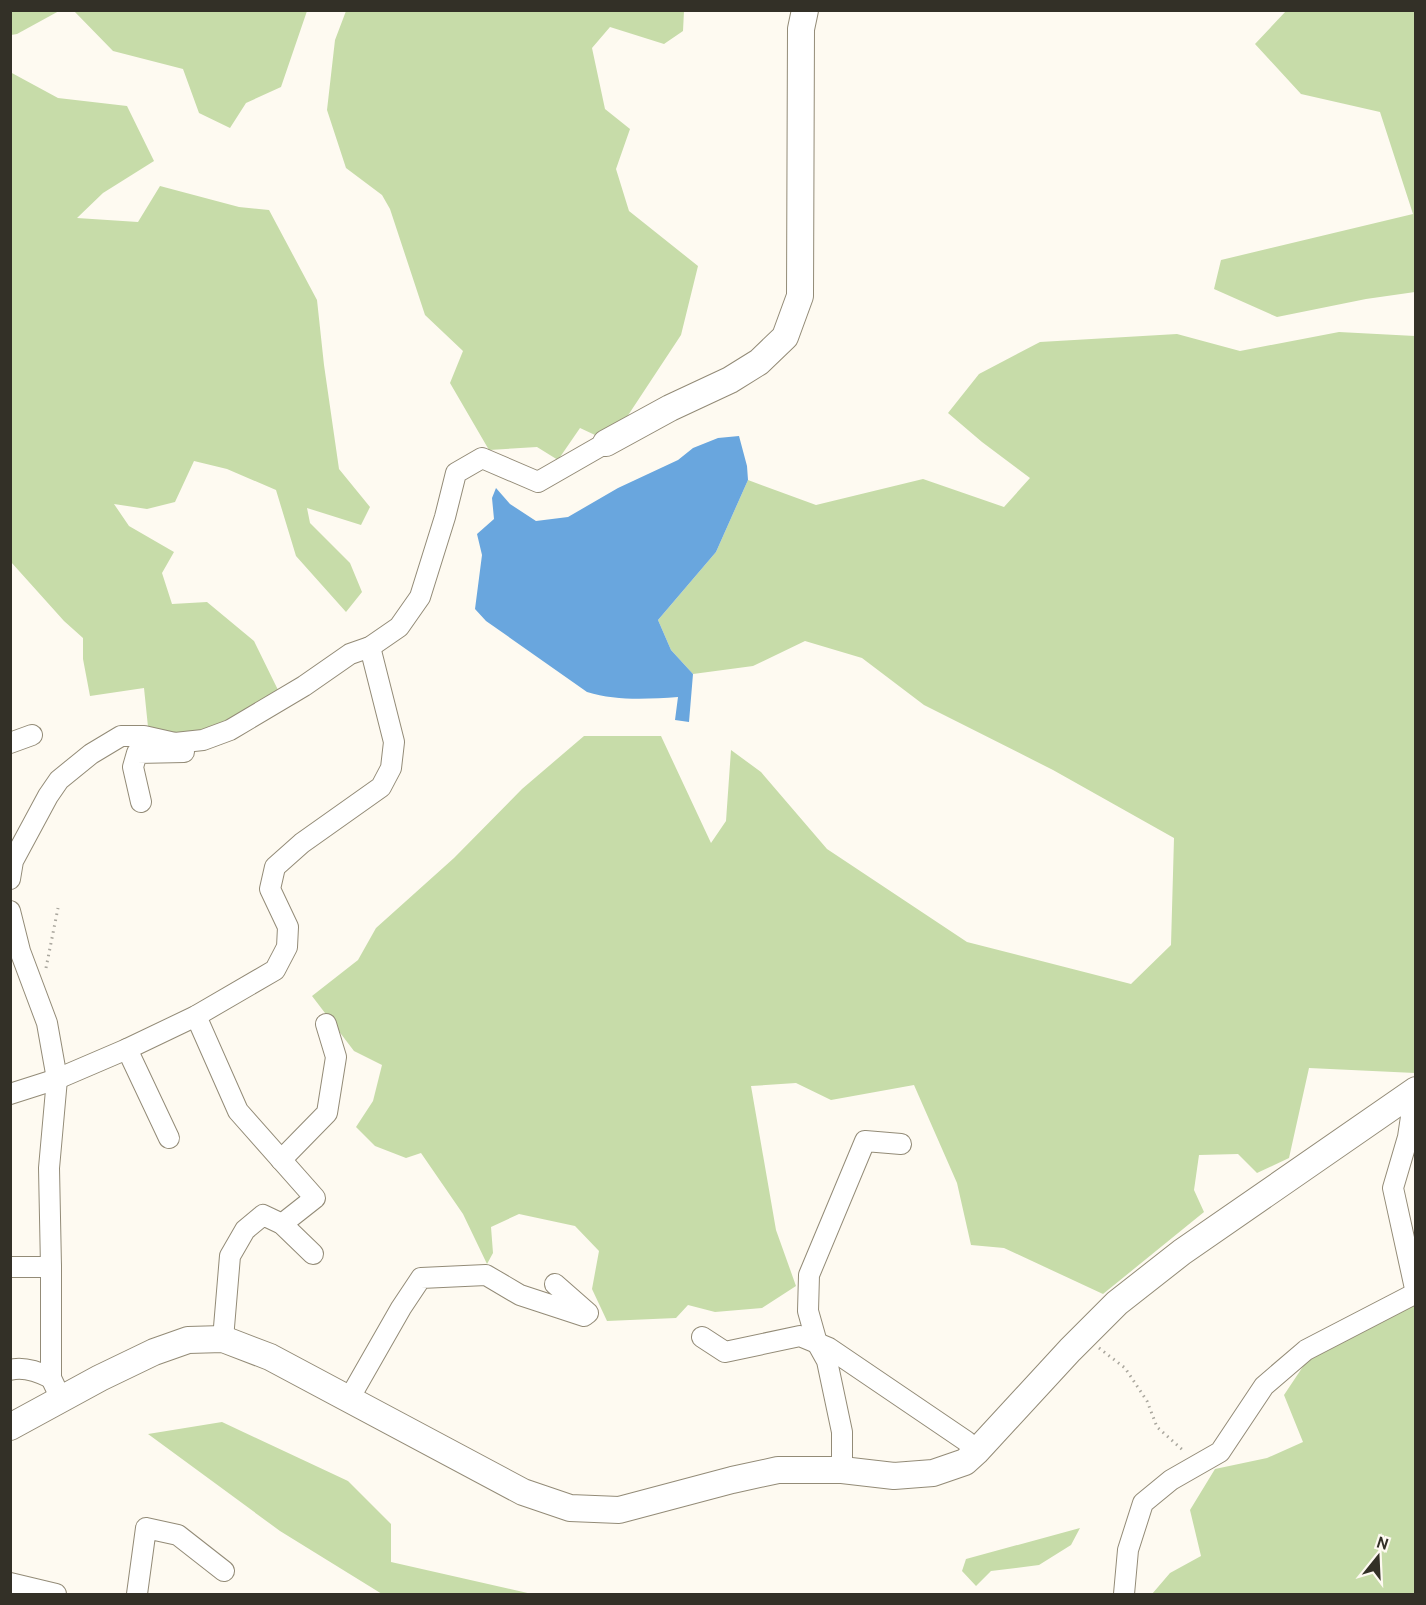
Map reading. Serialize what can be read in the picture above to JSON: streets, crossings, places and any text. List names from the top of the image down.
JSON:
{
  "north": "top"
}
